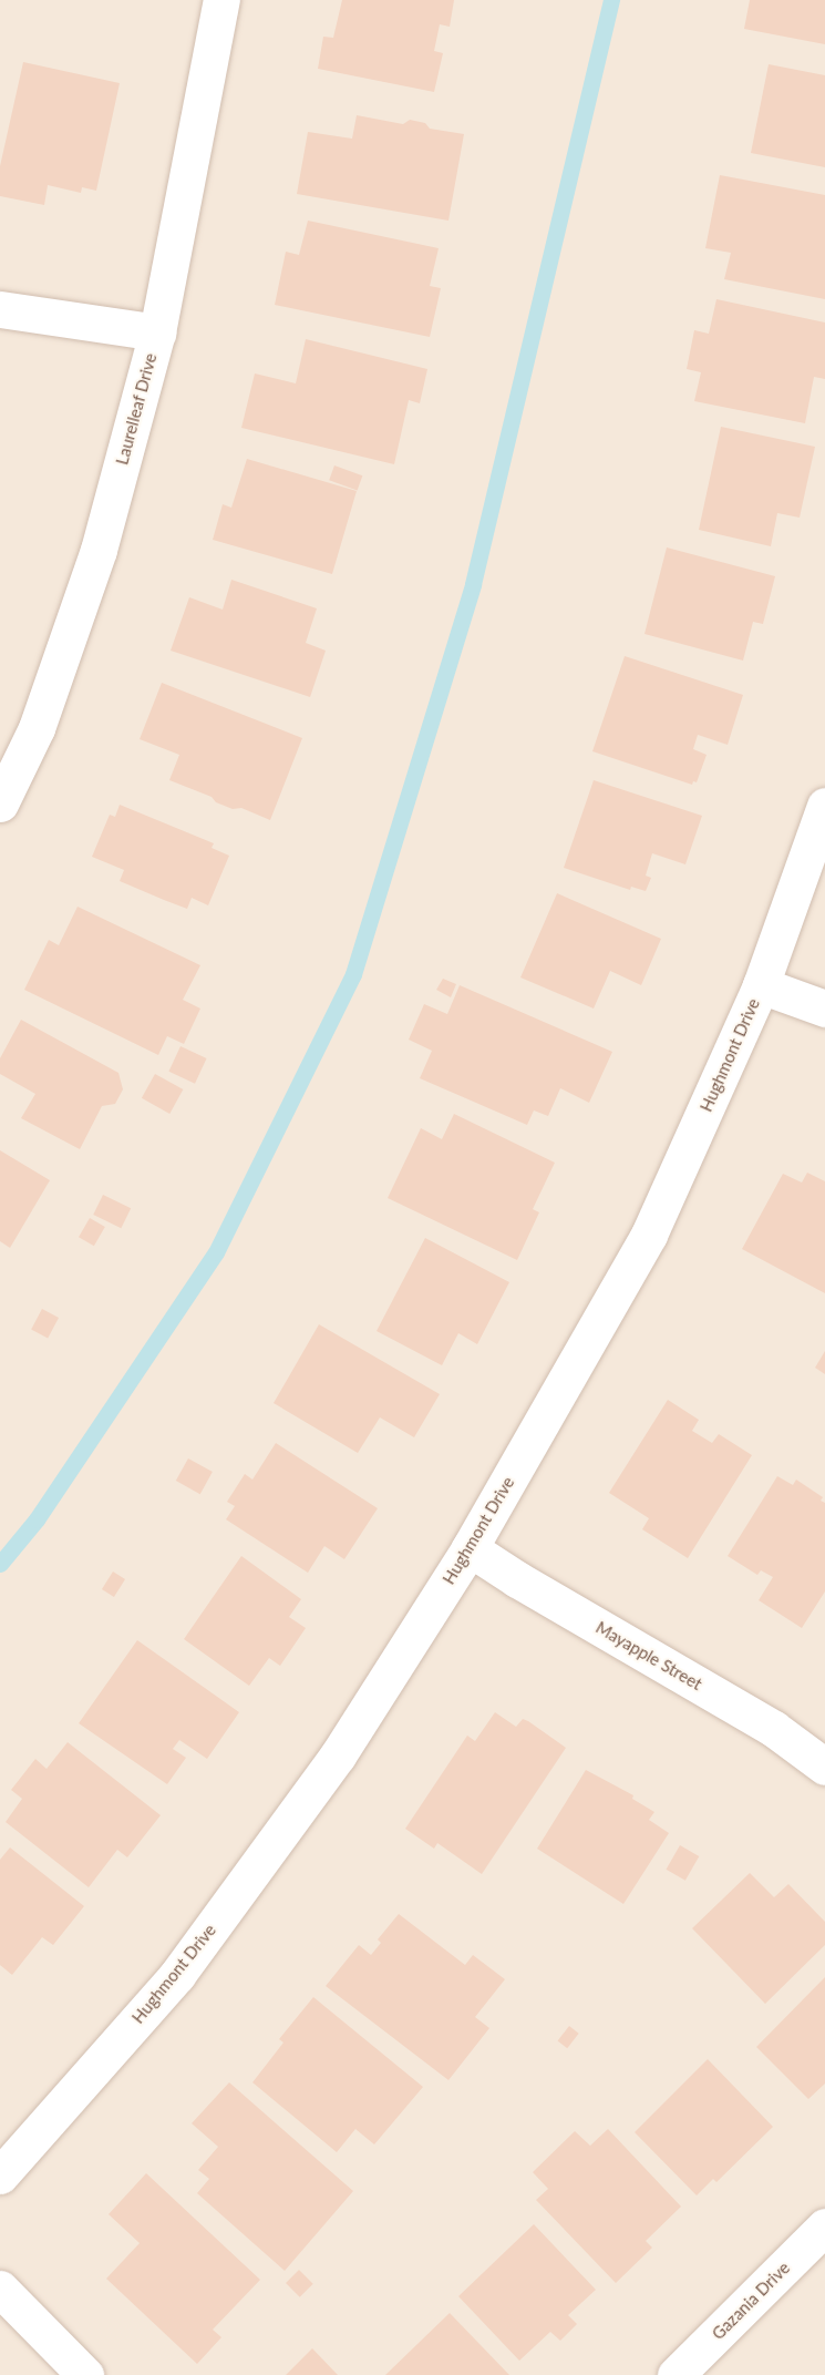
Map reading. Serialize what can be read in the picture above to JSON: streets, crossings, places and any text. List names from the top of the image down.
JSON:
{
  "streets": {
    "street": [
      "Laurelleaf Drive",
      "Hughmont Drive",
      "Mayapple Street",
      "Gazania Drive"
    ]
  },
  "crossings": [
    ["Hughmont Drive", "Mayapple Street"]
  ]
}
